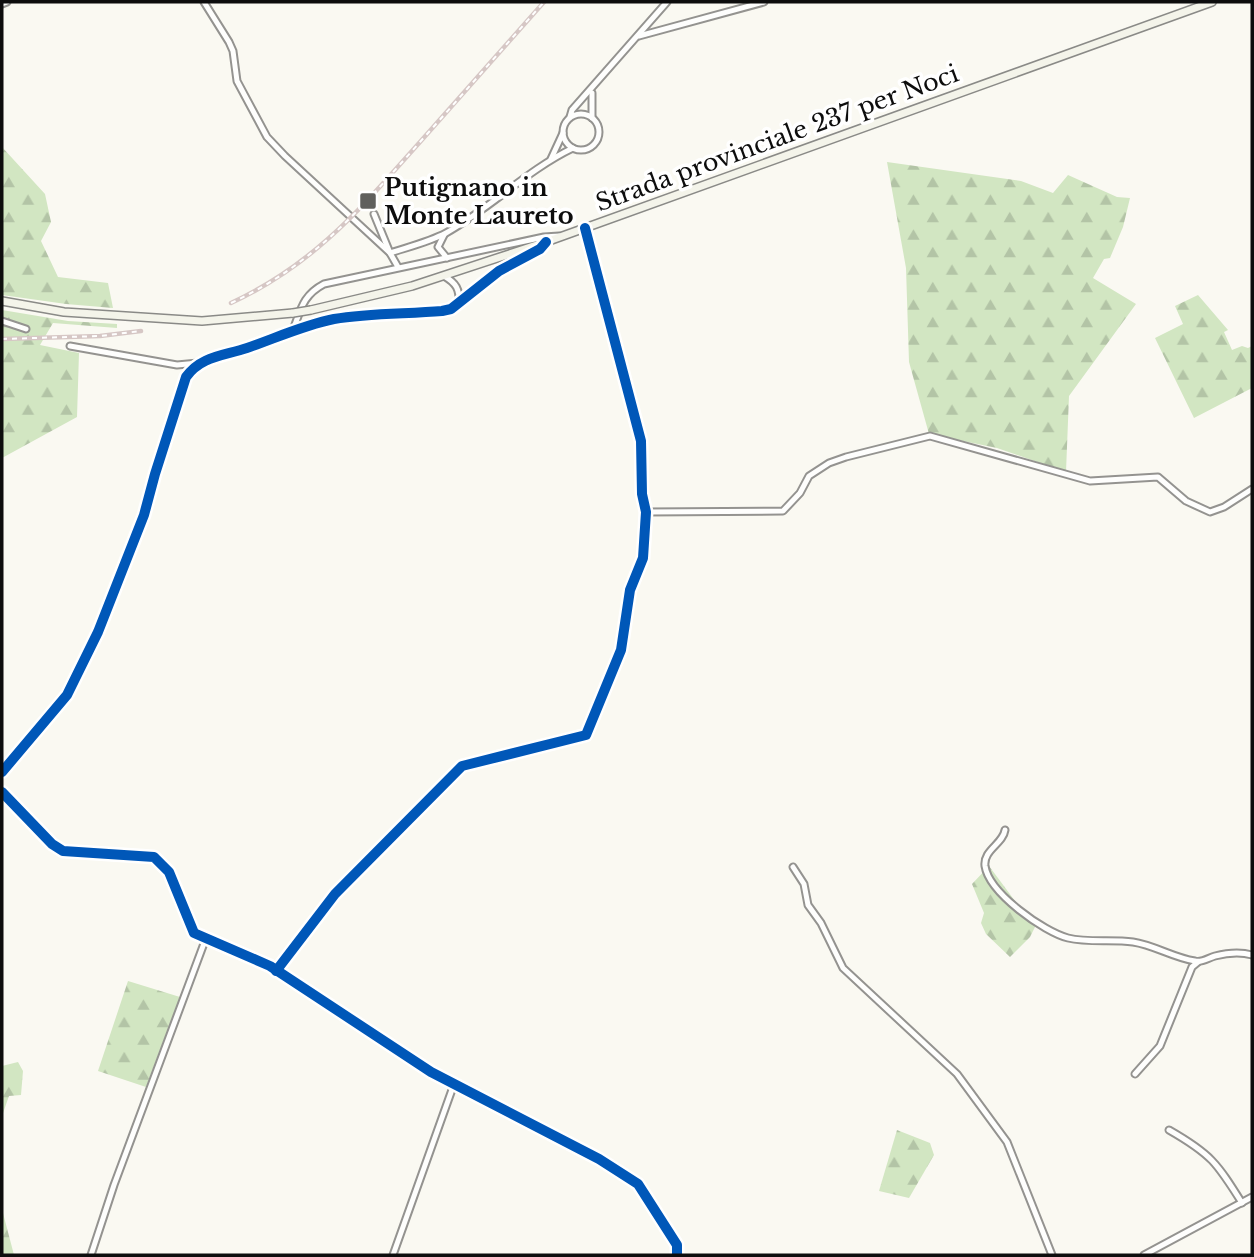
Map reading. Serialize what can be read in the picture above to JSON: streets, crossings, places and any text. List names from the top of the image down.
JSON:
{
  "streets": {
    "main road": ["Strada provinciale 237 per Noci"]
  },
  "places": {
    "transit": ["Putignano in Monte Laureto"]
  }
}
